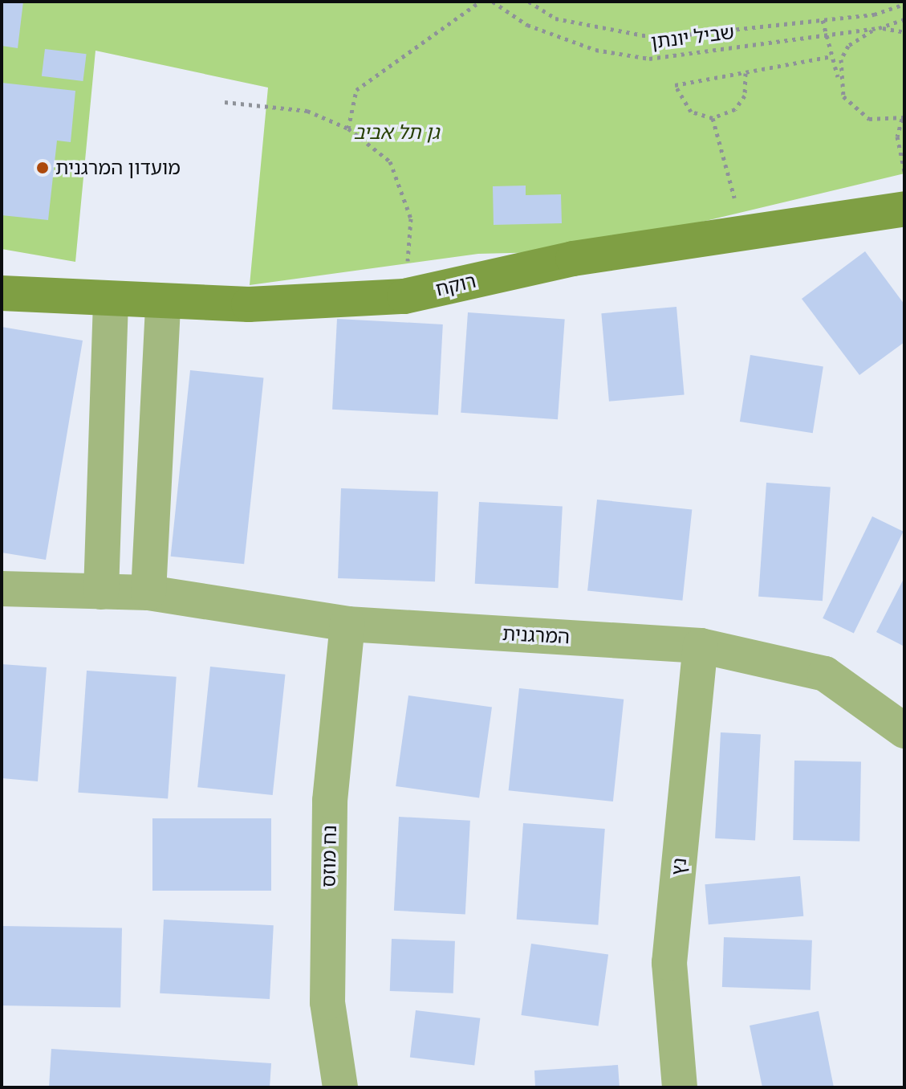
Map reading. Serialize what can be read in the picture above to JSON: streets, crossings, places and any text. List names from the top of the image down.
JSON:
{
  "streets": {
    "street": [
      "רוקח",
      "המרגנית",
      "נח מוזס",
      "נץ"
    ],
    "path": ["שביל יונתן"]
  },
  "crossings": [
    ["המרגנית", "נח מוזס"],
    ["המרגנית", "נץ"]
  ],
  "parks": ["גן תל אביב"],
  "places": ["מועדון המרגנית"]
}
